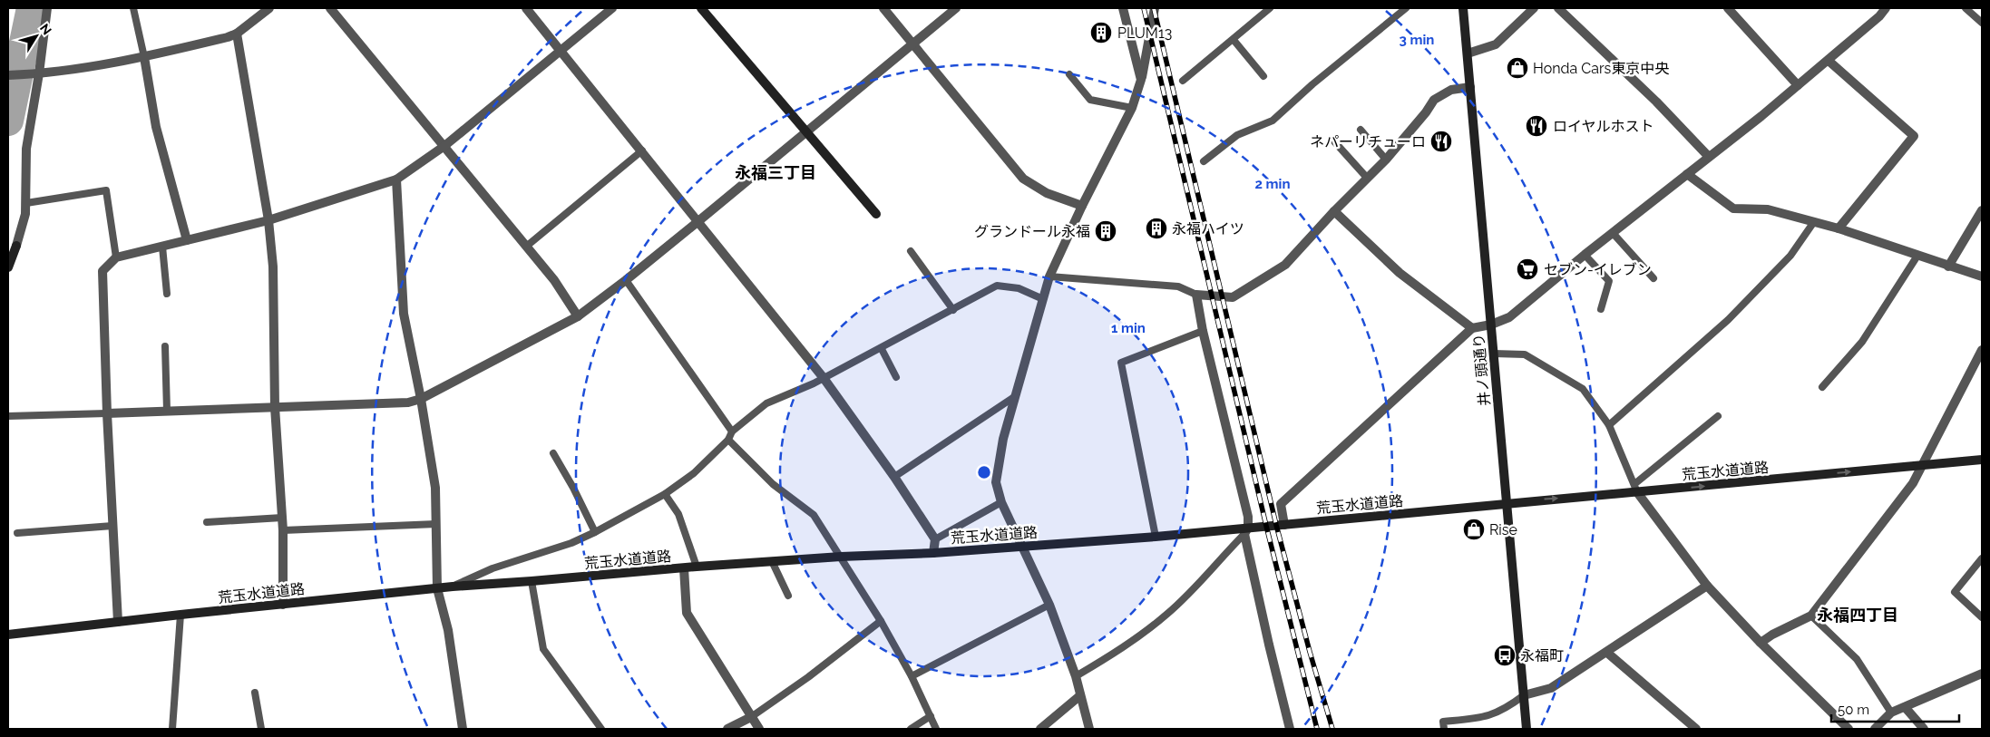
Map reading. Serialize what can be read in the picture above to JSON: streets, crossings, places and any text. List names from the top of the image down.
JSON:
{
  "streets": {
    "main road": ["井ノ頭通り", "荒玉水道道路"]
  },
  "crossings": [
    ["井ノ頭通り", "荒玉水道道路"]
  ],
  "districts": ["永福三丁目", "永福四丁目"],
  "places": {
    "building": ["PLUM13", "永福ハイツ", "グランドール永福"],
    "shop": ["Honda Cars東京中央", "Rise"],
    "restaurant": ["ロイヤルホスト", "ネパーリチューロ"],
    "supermarket": ["セブン-イレブン"],
    "bus stop": ["永福町"]
  },
  "scale_bar": "50 m",
  "north": "top right",
  "rings": ["3 min", "2 min", "1 min"]
}
